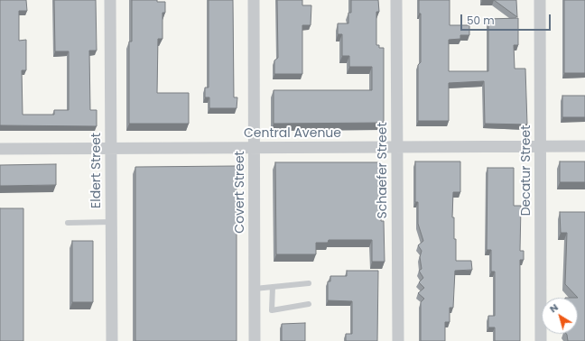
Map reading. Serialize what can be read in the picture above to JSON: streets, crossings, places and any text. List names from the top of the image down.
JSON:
{
  "streets": {
    "street": [
      "Central Avenue",
      "Eldert Street",
      "Schaefer Street",
      "Decatur Street",
      "Covert Street"
    ]
  },
  "crossings": [
    ["Central Avenue", "Eldert Street"],
    ["Central Avenue", "Schaefer Street"],
    ["Central Avenue", "Decatur Street"],
    ["Central Avenue", "Covert Street"]
  ],
  "scale_bar": "50 m",
  "north": "top left"
}
